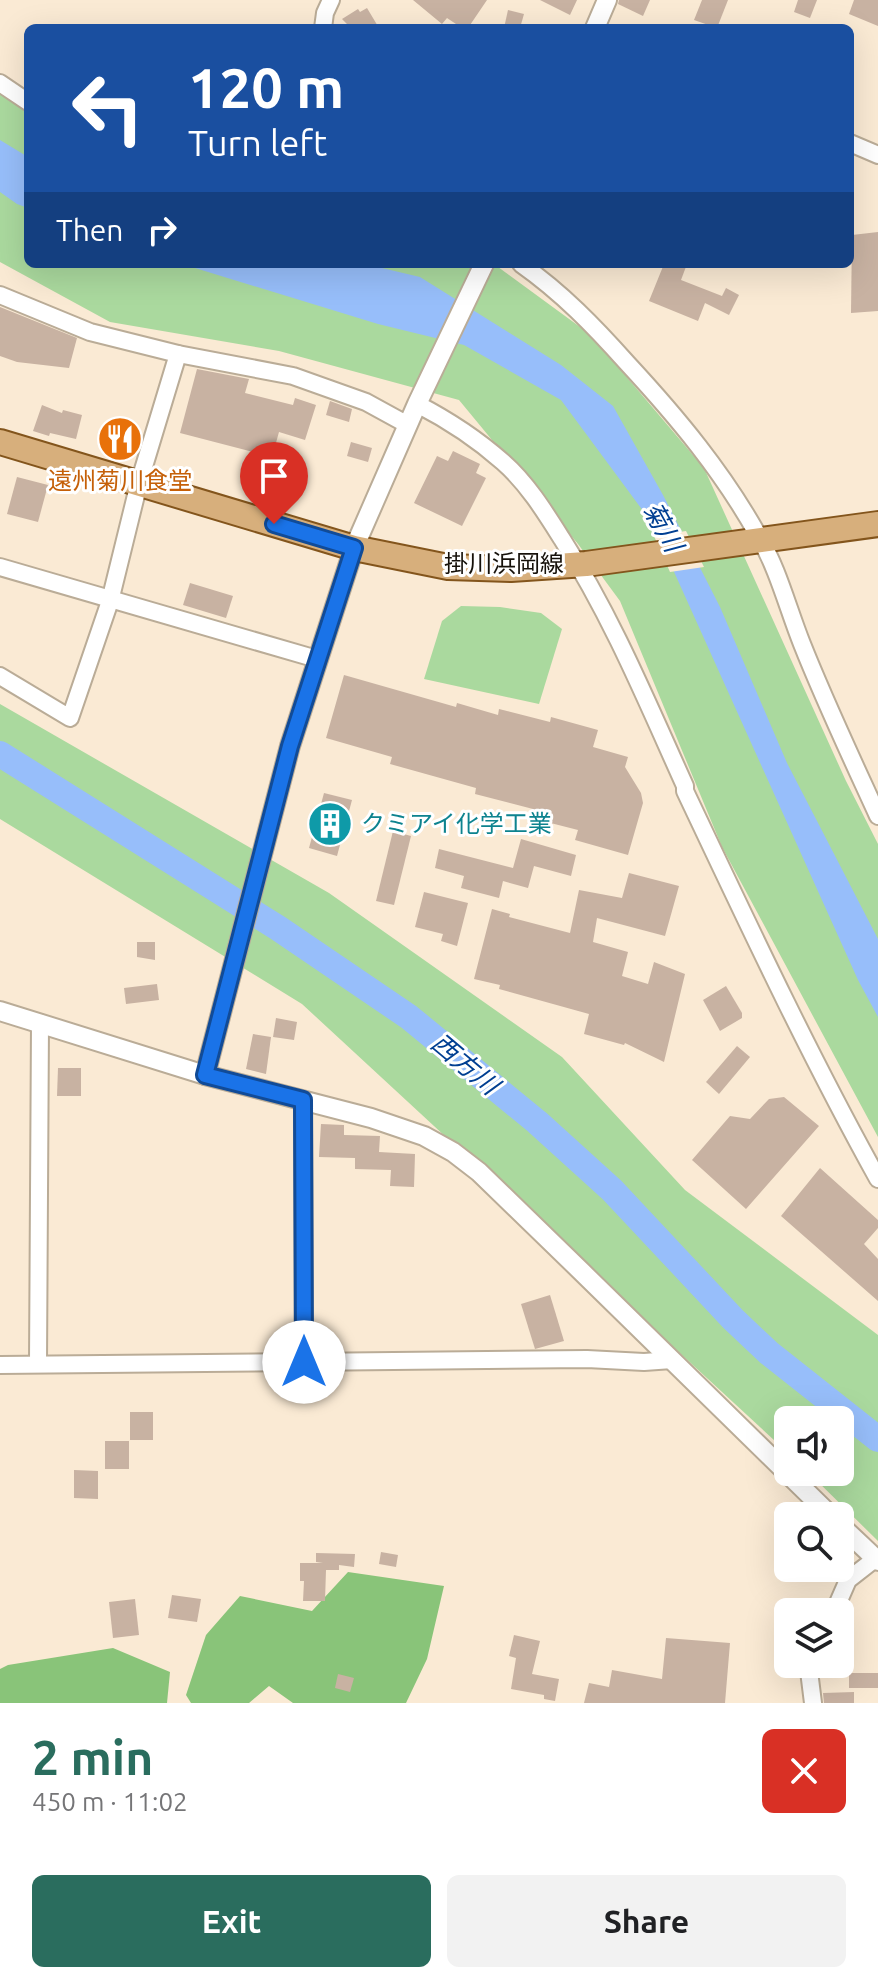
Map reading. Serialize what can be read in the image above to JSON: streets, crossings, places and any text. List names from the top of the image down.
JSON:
{
  "streets": {
    "main road": ["掛川浜岡線"]
  },
  "water": ["菊川", "西方川"],
  "places": {
    "restaurant": ["遠州菊川食堂"],
    "building": ["クミアイ化学工業"]
  },
  "page": {
    "turn": ["120 m", "Turn left"],
    "then": "Then",
    "heading": ["2 min", "450 m · 11:02"],
    "buttons": ["Exit", "Share"]
  }
}
